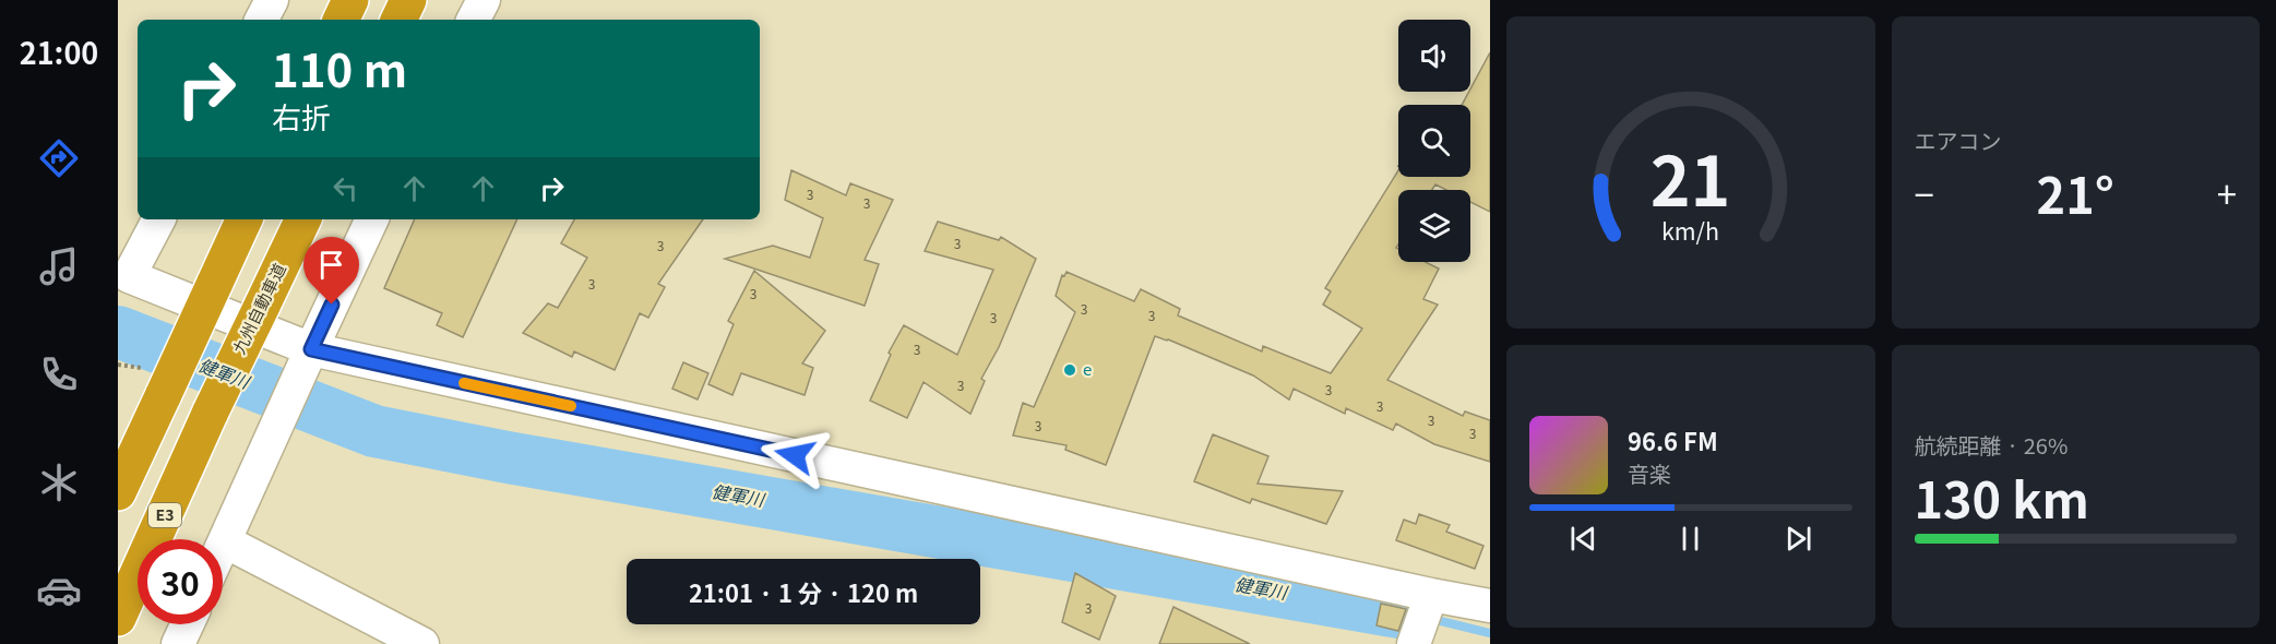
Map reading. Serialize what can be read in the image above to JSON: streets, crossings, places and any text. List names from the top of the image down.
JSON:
{
  "streets": {
    "highway": ["九州自動車道", "E3"]
  },
  "water": ["健軍川"],
  "places": ["e"],
  "house_numbers": [
    "3",
    "3",
    "3",
    "3",
    "3",
    "3",
    "3",
    "3",
    "3",
    "3",
    "3",
    "3",
    "3",
    "3",
    "3",
    "3",
    "3"
  ],
  "page": {
    "tabs": "21:00",
    "tile": [
      "エアコン",
      ["航続距離 · 26%", "130 km"]
    ],
    "turn": ["110 m", "右折"],
    "heat": ["−", "21°", "+"],
    "song": ["96.6 FM", "音楽"],
    "limit": "30",
    "trip": "21:01 · 1 分 · 120 m",
    "gauge": ["21", "km/h"]
  }
}
